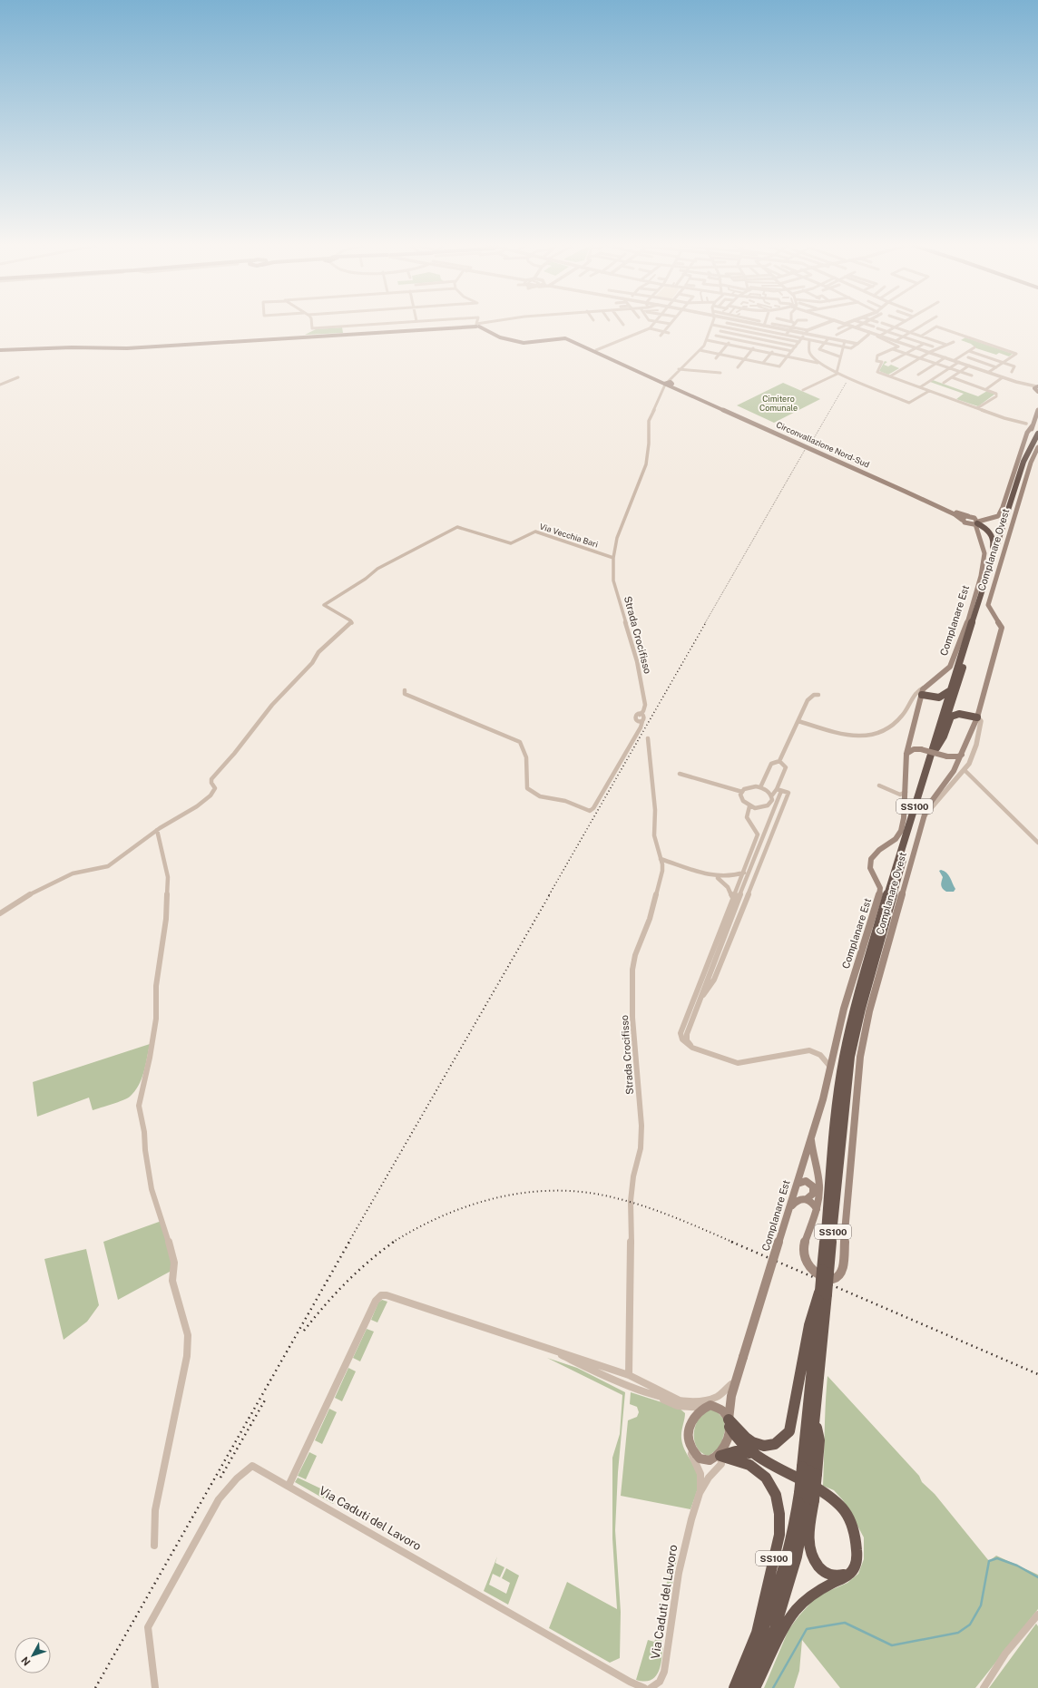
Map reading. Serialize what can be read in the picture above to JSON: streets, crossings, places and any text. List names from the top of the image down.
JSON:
{
  "streets": {
    "highway": ["SS100"],
    "main road": ["Circonvallazione Nord-Sud", "Complanare Ovest", "Complanare Est"],
    "street": ["Via Vecchia Bari", "Strada Crocifisso", "Via Caduti del Lavoro"]
  },
  "crossings": [
    ["Circonvallazione Nord-Sud", "Complanare Est"],
    ["Circonvallazione Nord-Sud", "SS100"],
    ["Via Vecchia Bari", "Strada Crocifisso"],
    ["Complanare Ovest", "Complanare Est"],
    ["Complanare Ovest", "SS100"],
    ["Complanare Est", "SS100"]
  ],
  "parks": ["Cimitero Comunale"],
  "north": "bottom left"
}
